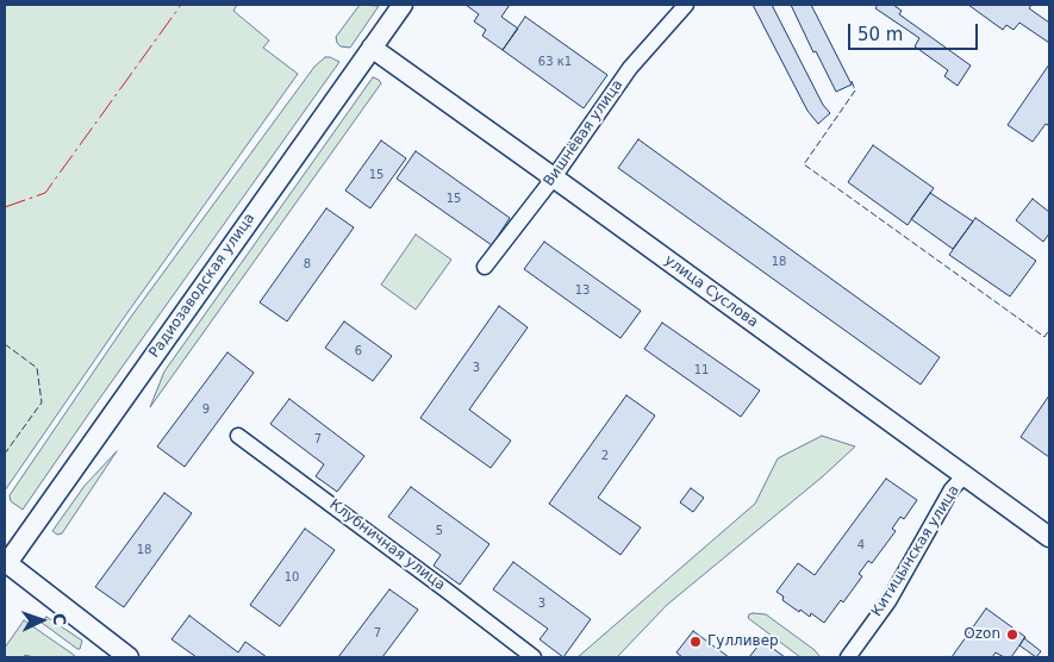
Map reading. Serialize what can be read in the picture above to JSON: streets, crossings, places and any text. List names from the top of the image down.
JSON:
{
  "streets": {
    "street": [
      "Вишнёвая улица",
      "Радиозаводская улица",
      "улица Суслова",
      "Клубничная улица",
      "Китицынская улица"
    ]
  },
  "crossings": [
    ["Вишнёвая улица", "улица Суслова"],
    ["Радиозаводская улица", "улица Суслова"],
    ["улица Суслова", "Китицынская улица"]
  ],
  "places": ["Ozon", "Гулливер"],
  "house_numbers": [
    "63 к1",
    "15",
    "15",
    "18",
    "8",
    "13",
    "6",
    "3",
    "11",
    "9",
    "7",
    "2",
    "5",
    "4",
    "18",
    "10",
    "3",
    "7"
  ],
  "scale_bar": "50 m",
  "north": "right"
}
